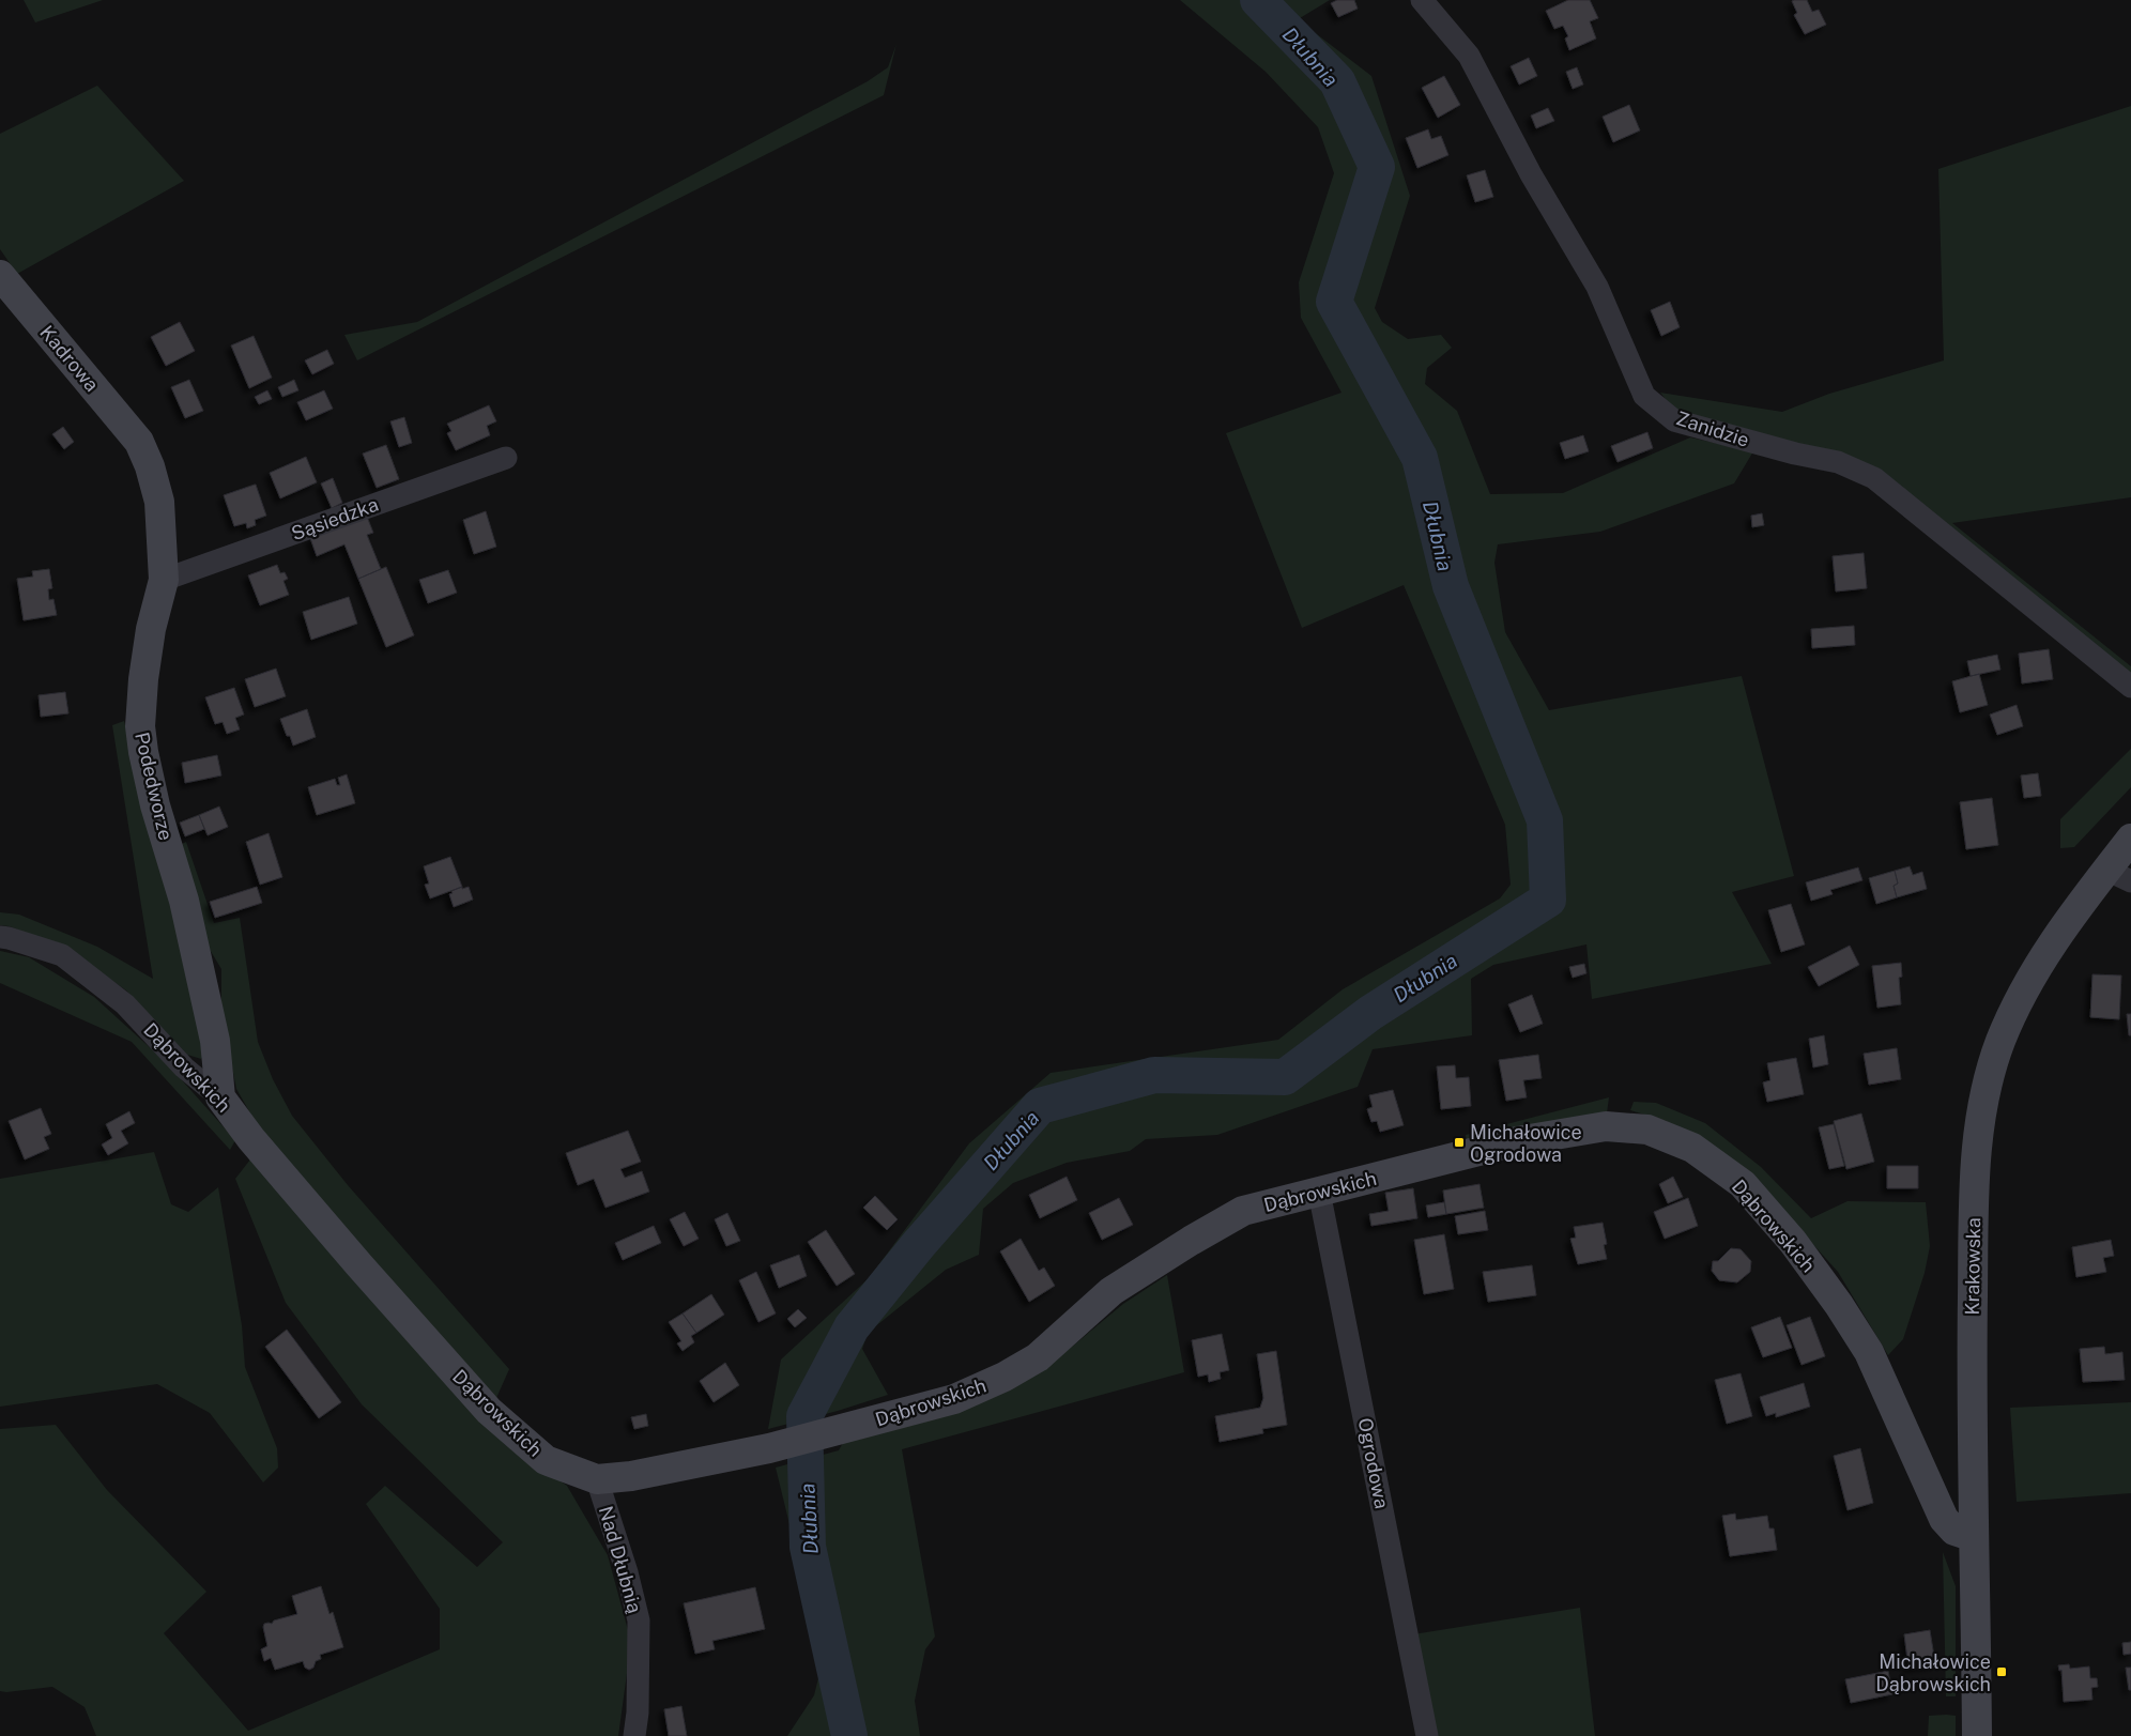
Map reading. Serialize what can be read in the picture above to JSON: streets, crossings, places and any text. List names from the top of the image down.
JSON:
{
  "streets": {
    "street": [
      "Kadrowa",
      "Zanidzie",
      "Sąsiedzka",
      "Podedworze",
      "Dąbrowskich",
      "Krakowska",
      "Ogrodowa",
      "Nad Dłubnią"
    ]
  },
  "crossings": [
    ["Kadrowa", "Podedworze"],
    ["Sąsiedzka", "Podedworze"],
    ["Podedworze", "Dąbrowskich"],
    ["Dąbrowskich", "Krakowska"],
    ["Dąbrowskich", "Ogrodowa"],
    ["Dąbrowskich", "Nad Dłubnią"]
  ],
  "water": ["Dłubnia"],
  "places": {
    "transit": ["Michałowice Ogrodowa", "Michałowice Dąbrowskich"]
  }
}
